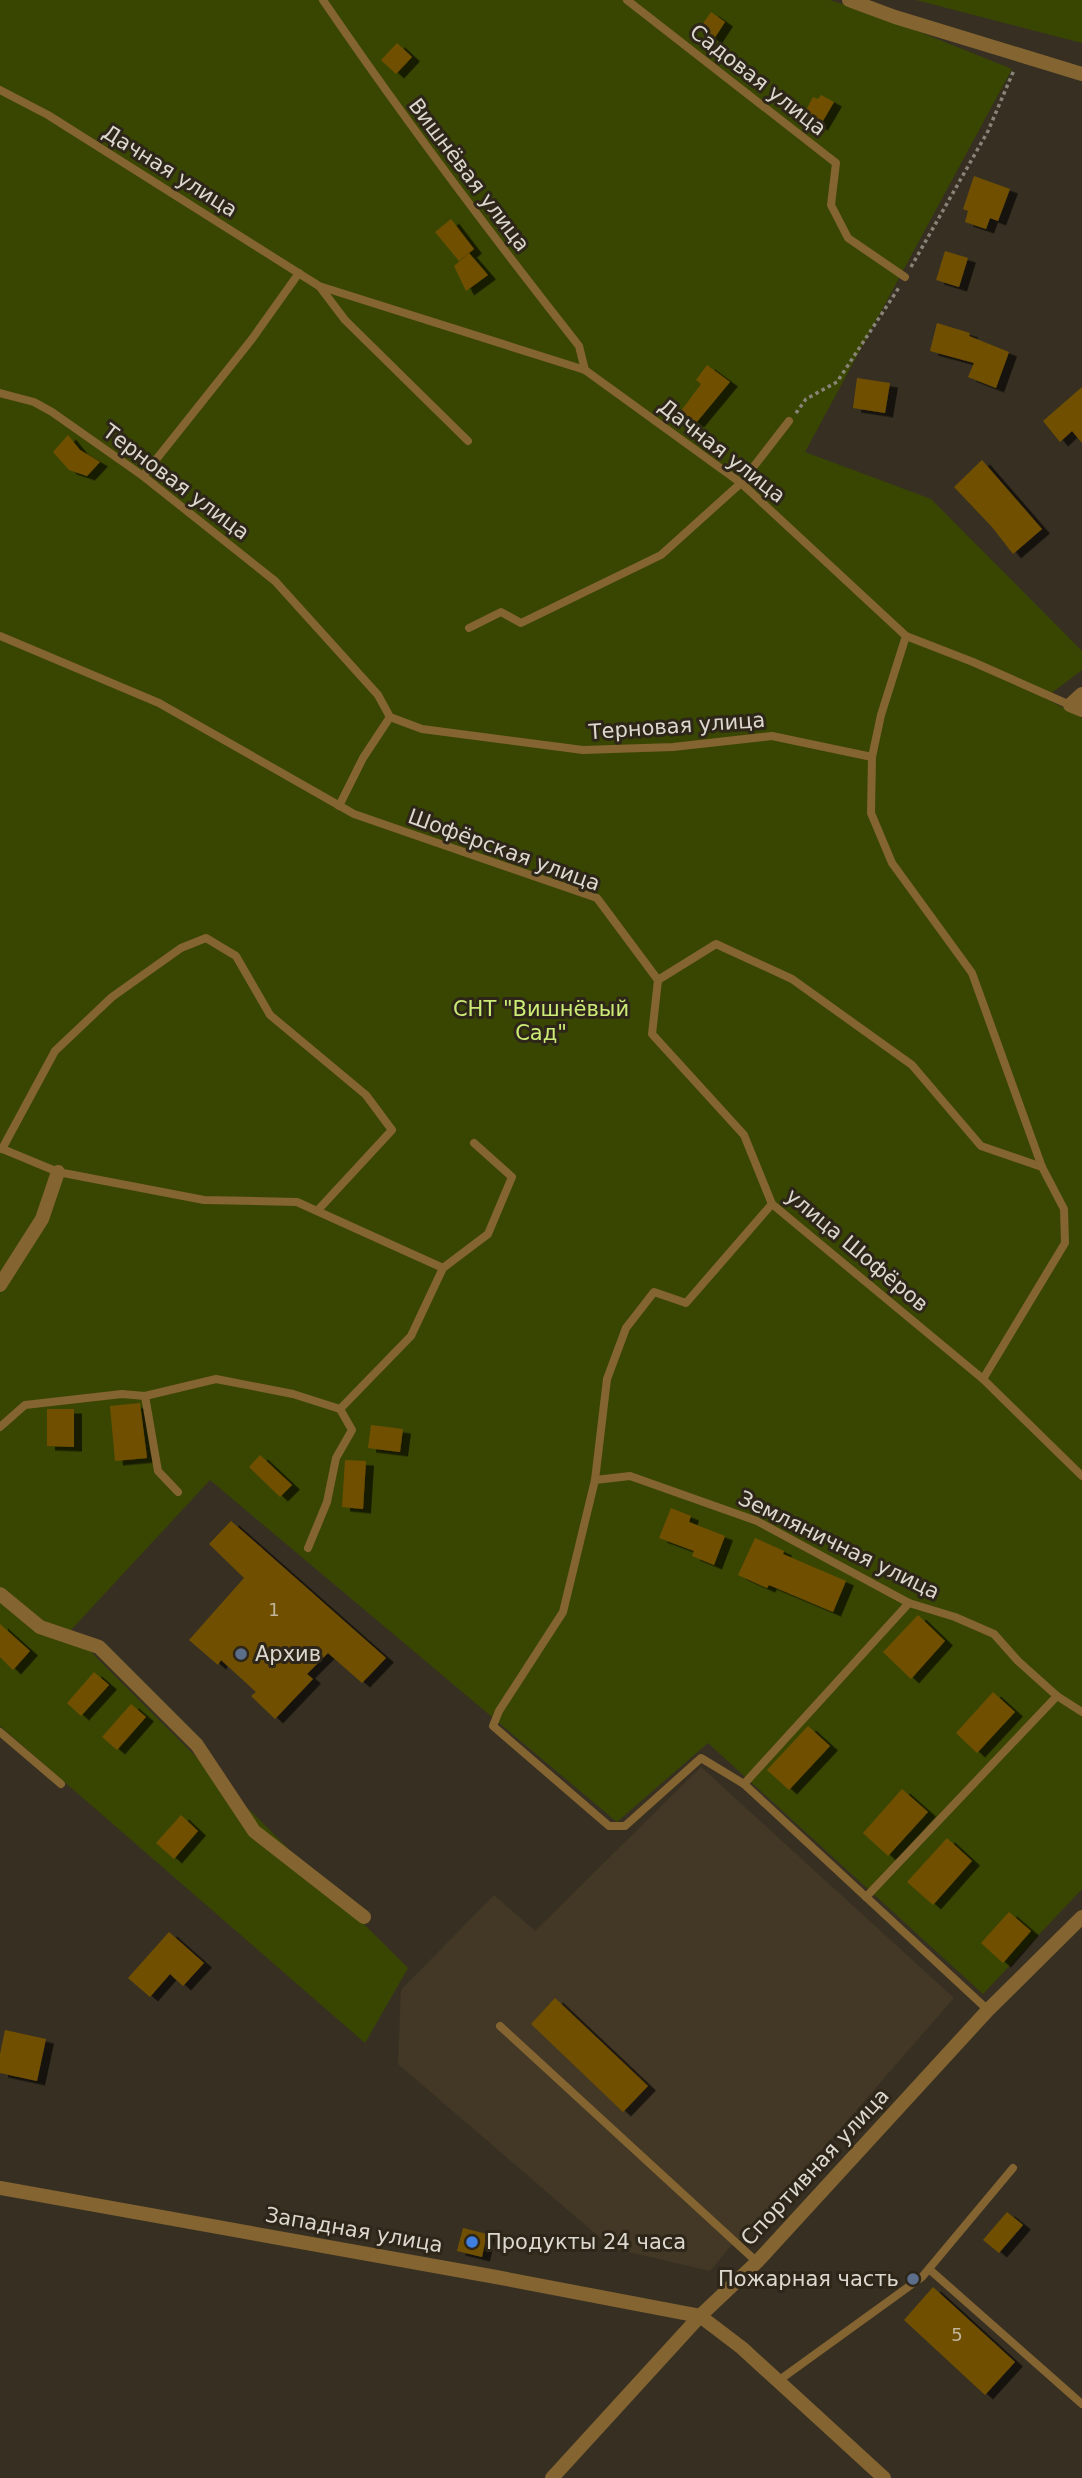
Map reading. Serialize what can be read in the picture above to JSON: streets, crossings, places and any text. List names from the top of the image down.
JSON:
{
  "streets": {
    "street": ["Спортивная улица", "Западная улица"],
    "lane": [
      "Садовая улица",
      "Дачная улица",
      "Вишнёвая улица",
      "Терновая улица",
      "Шофёрская улица",
      "улица Шофёров",
      "Земляничная улица"
    ]
  },
  "crossings": [
    ["Дачная улица", "Вишнёвая улица"],
    ["Шофёрская улица", "улица Шофёров"],
    ["Спортивная улица", "Западная улица"]
  ],
  "parks": ["СНТ \"Вишнёвый Сад\""],
  "places": ["Архив", "Продукты 24 часа", "Пожарная часть"],
  "house_numbers": ["1", "5"]
}
